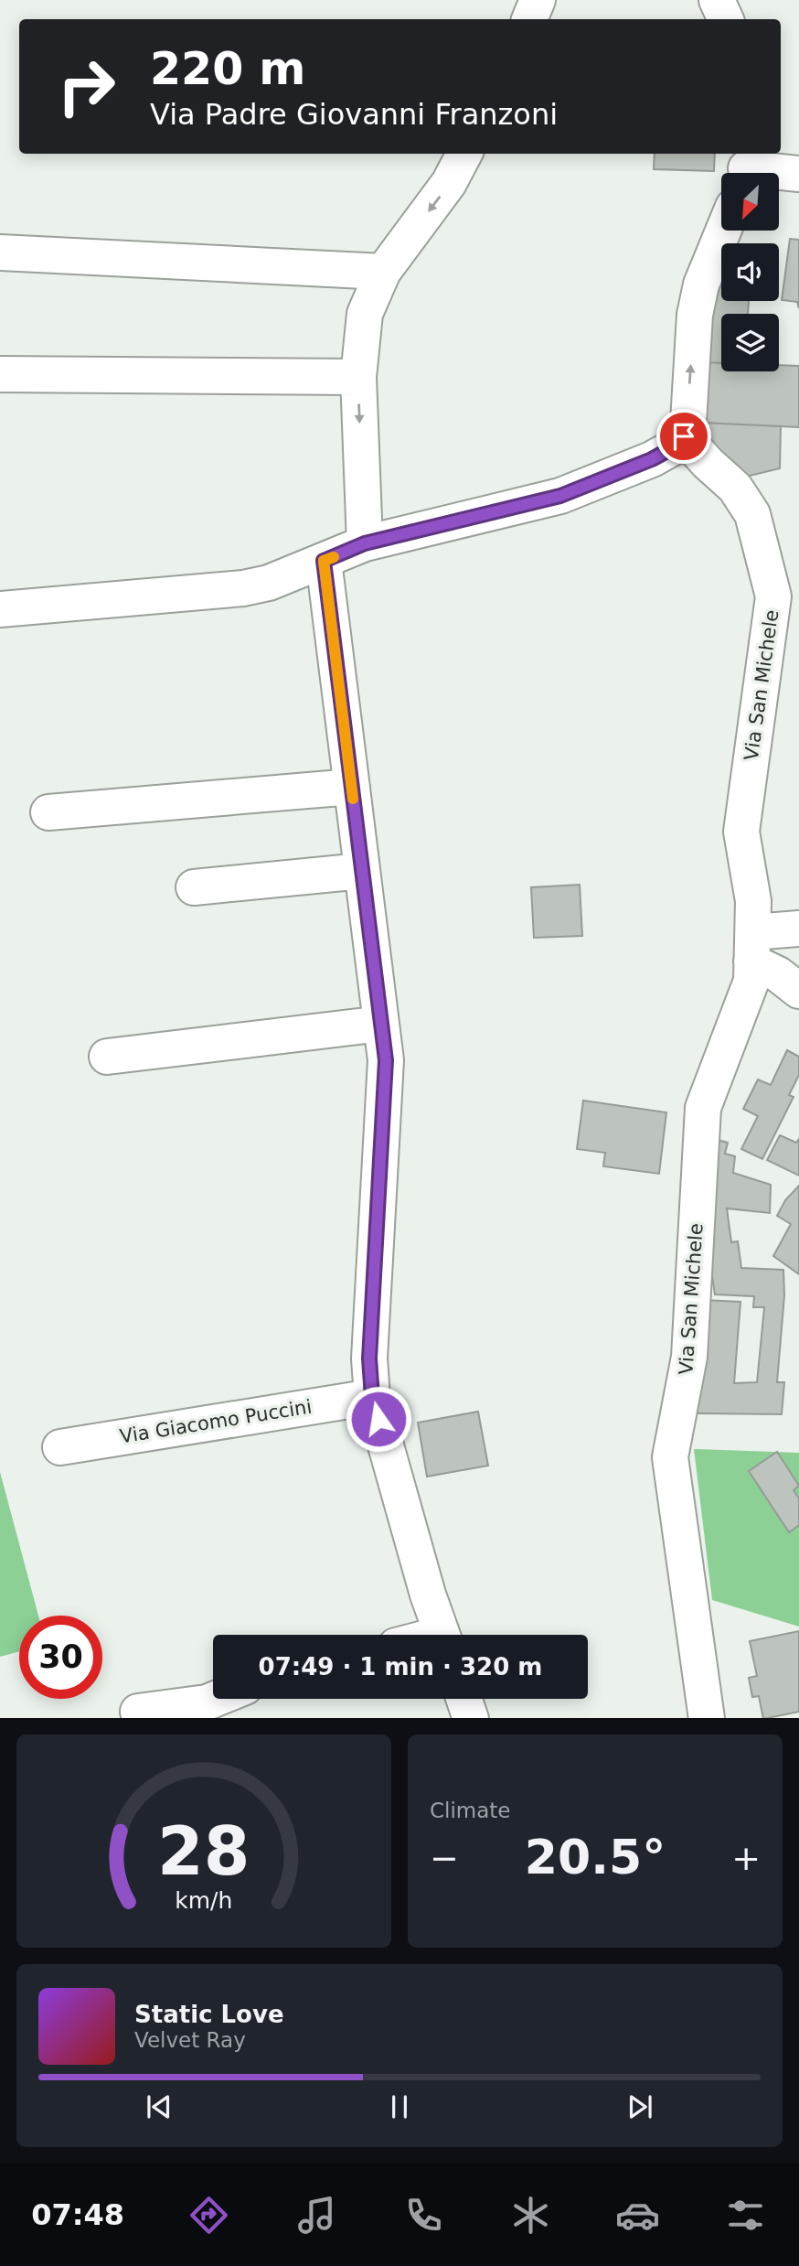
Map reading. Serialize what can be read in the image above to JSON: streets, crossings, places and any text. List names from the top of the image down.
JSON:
{
  "streets": {
    "street": ["Via San Michele", "Via Giacomo Puccini"]
  },
  "north": "bottom left",
  "page": {
    "turn": ["220 m", "Via Padre Giovanni Franzoni"],
    "limit": "30",
    "trip": "07:49 · 1 min · 320 m",
    "tile": "Climate",
    "heat": ["−", "20.5°", "+"],
    "song": ["Static Love", "Velvet Ray"],
    "tabs": "07:48",
    "gauge": ["28", "km/h"]
  }
}
